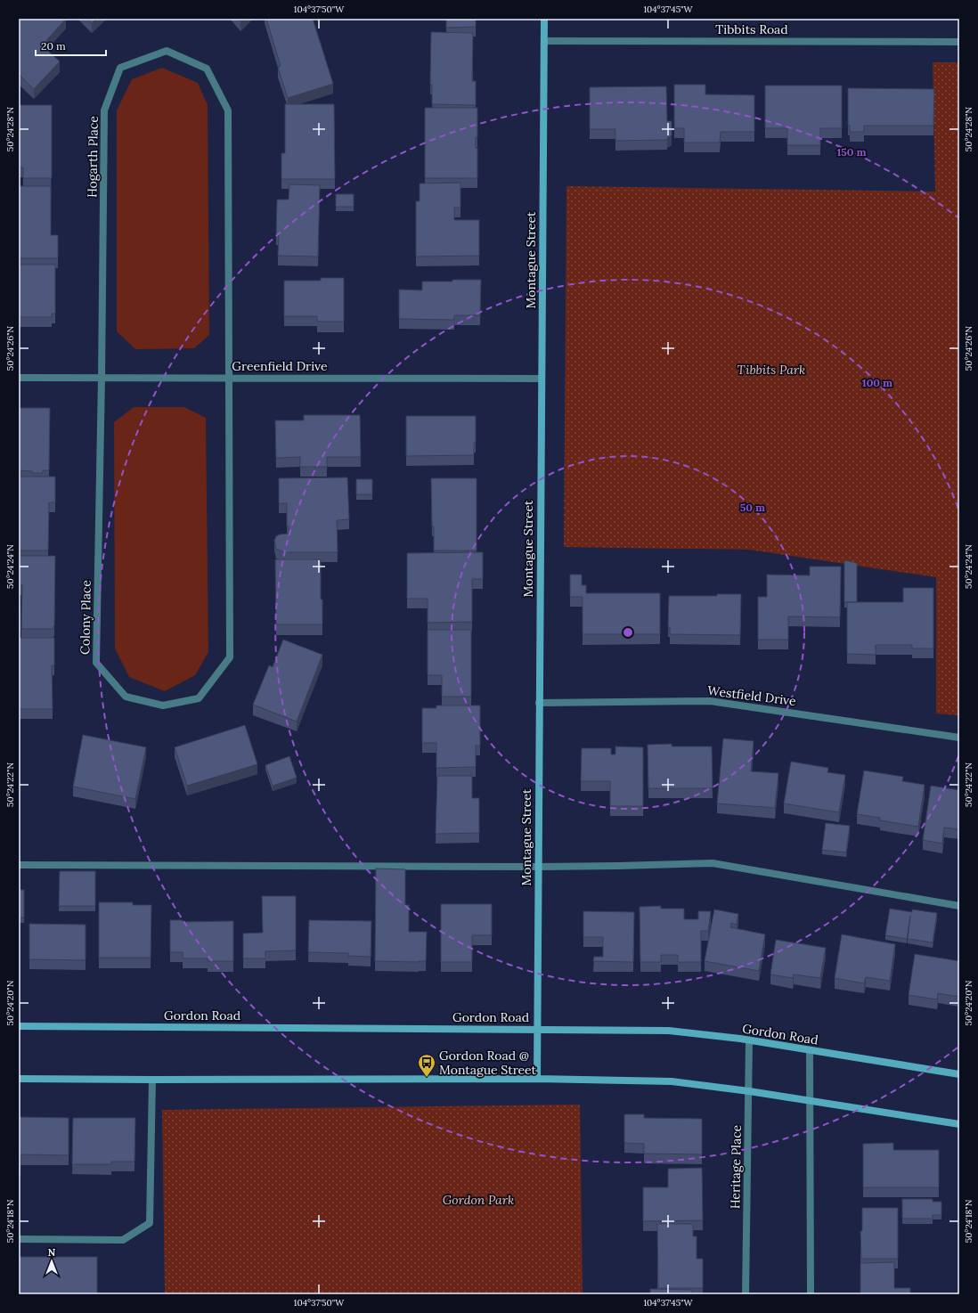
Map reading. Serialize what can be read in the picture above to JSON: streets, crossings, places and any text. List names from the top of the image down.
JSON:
{
  "streets": {
    "main road": ["Montague Street", "Gordon Road"],
    "street": [
      "Tibbits Road",
      "Hogarth Place",
      "Greenfield Drive",
      "Colony Place",
      "Westfield Drive",
      "Heritage Place"
    ]
  },
  "crossings": [
    ["Tibbits Road", "Montague Street"],
    ["Hogarth Place", "Greenfield Drive"],
    ["Hogarth Place", "Colony Place"],
    ["Montague Street", "Greenfield Drive"],
    ["Montague Street", "Westfield Drive"],
    ["Montague Street", "Gordon Road"],
    ["Greenfield Drive", "Colony Place"],
    ["Gordon Road", "Heritage Place"]
  ],
  "parks": ["Tibbits Park", "Gordon Park"],
  "places": {
    "bus stop": ["Gordon Road @ Montague Street"]
  },
  "scale_bar": "20 m",
  "north": "top",
  "coordinates": [
    "104°37'50\"W",
    "104°37'45\"W",
    "50°24'28\"N",
    "50°24'26\"N",
    "50°24'24\"N",
    "50°24'22\"N",
    "50°24'20\"N",
    "50°24'18\"N"
  ],
  "rings": ["150 m", "100 m", "50 m"]
}
